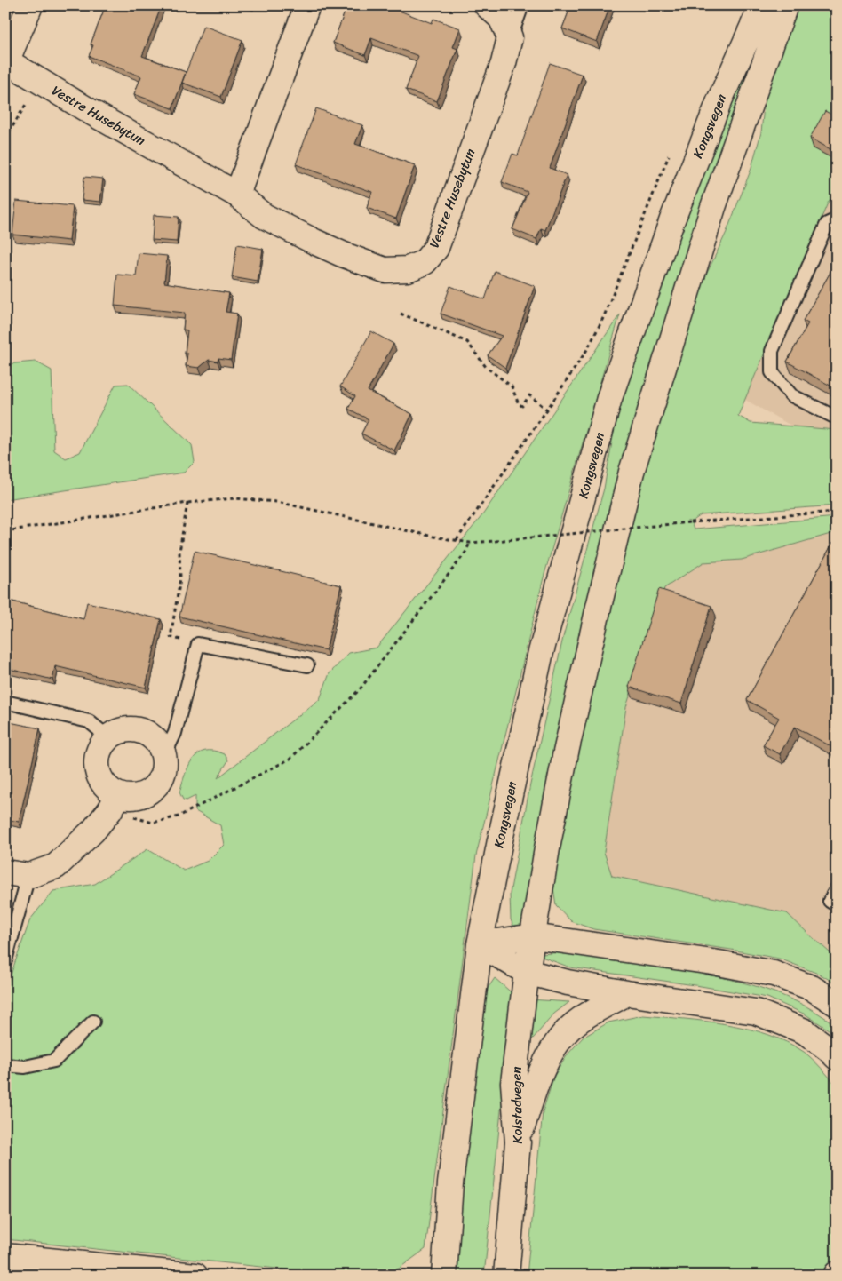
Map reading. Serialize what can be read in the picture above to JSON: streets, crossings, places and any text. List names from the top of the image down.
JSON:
{
  "streets": {
    "main road": ["Vestre Husebytun", "Kongsvegen", "Kolstadvegen"]
  }
}
